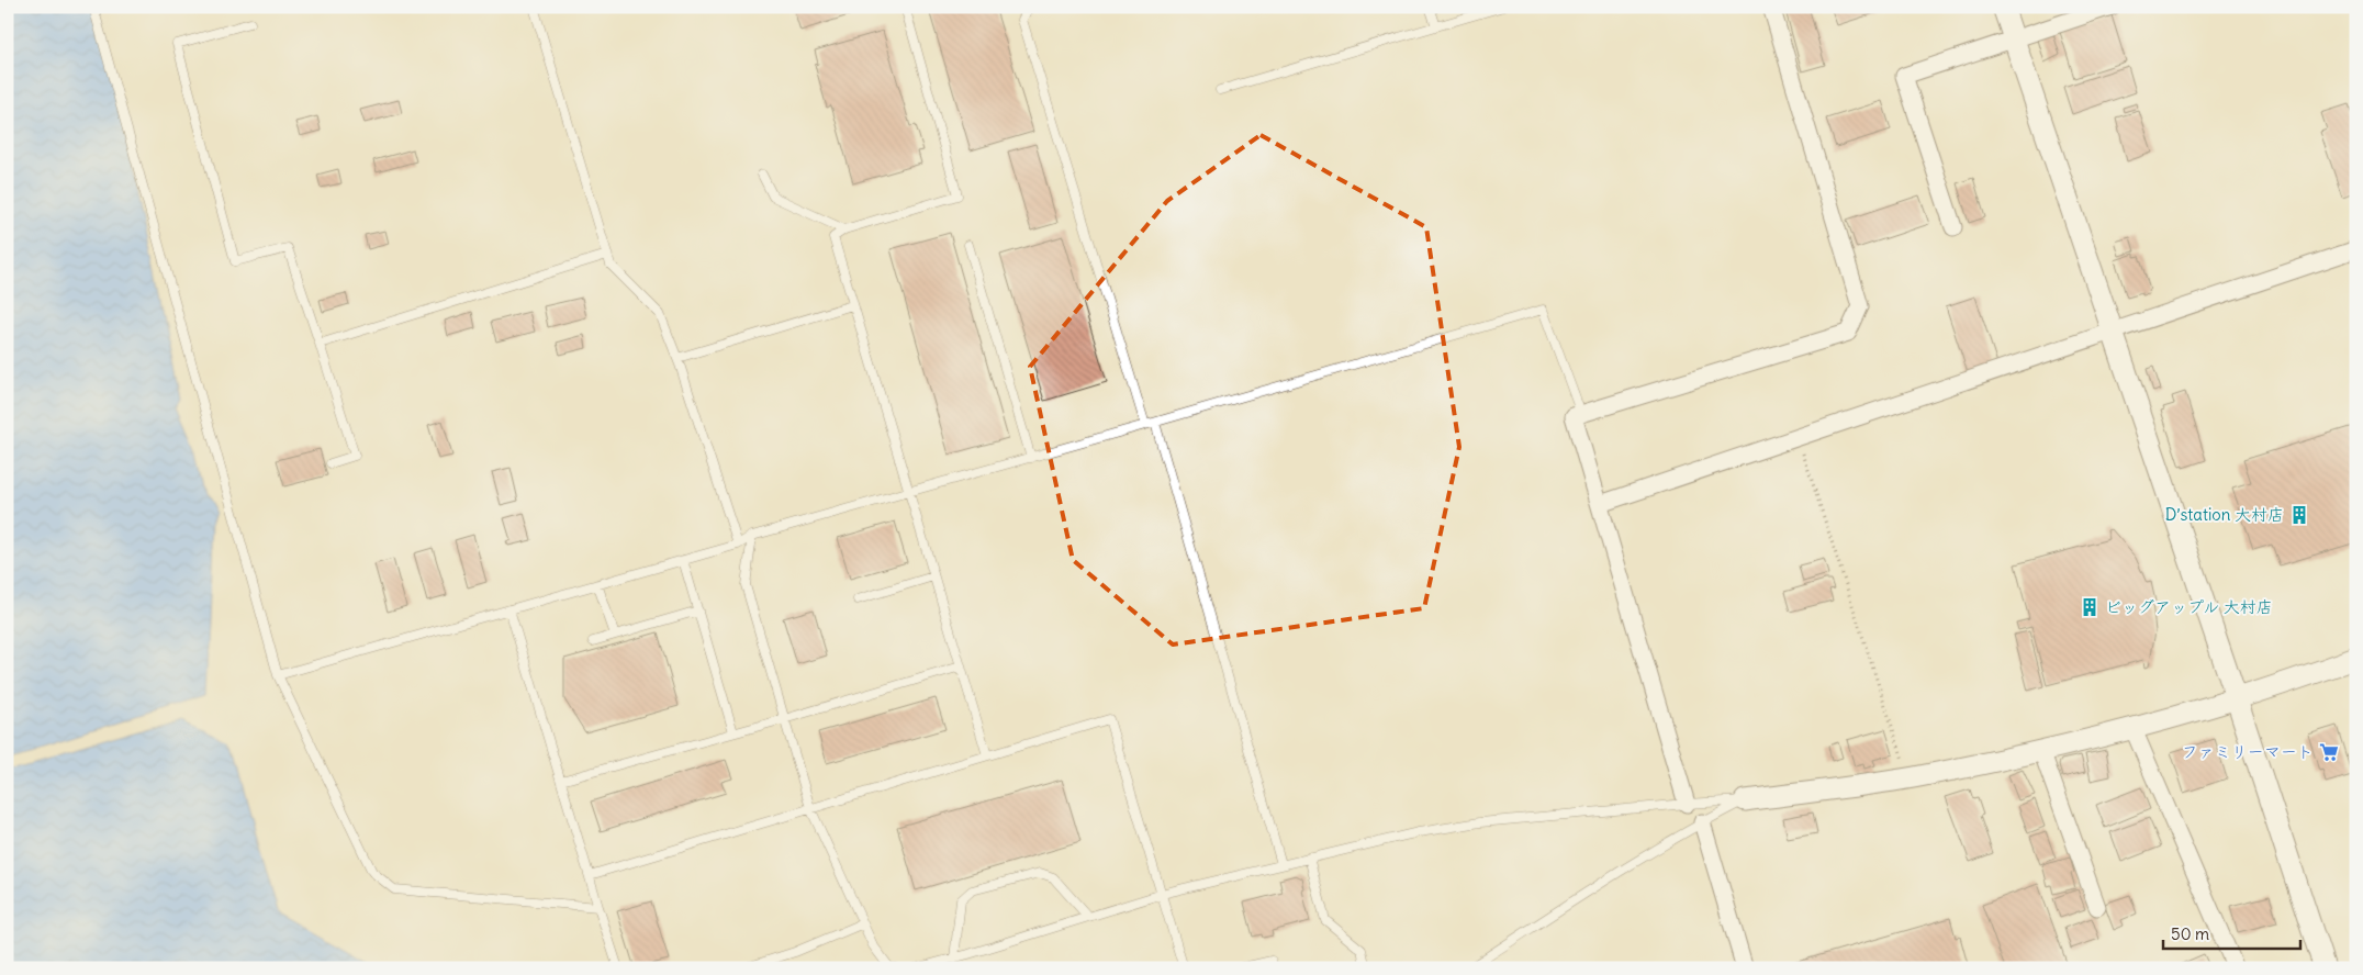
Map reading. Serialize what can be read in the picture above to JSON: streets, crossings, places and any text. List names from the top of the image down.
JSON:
{
  "places": {
    "building": ["D’station 大村店", "ビッグアップル 大村店"],
    "supermarket": ["ファミリーマート"]
  },
  "scale_bar": "50 m"
}
